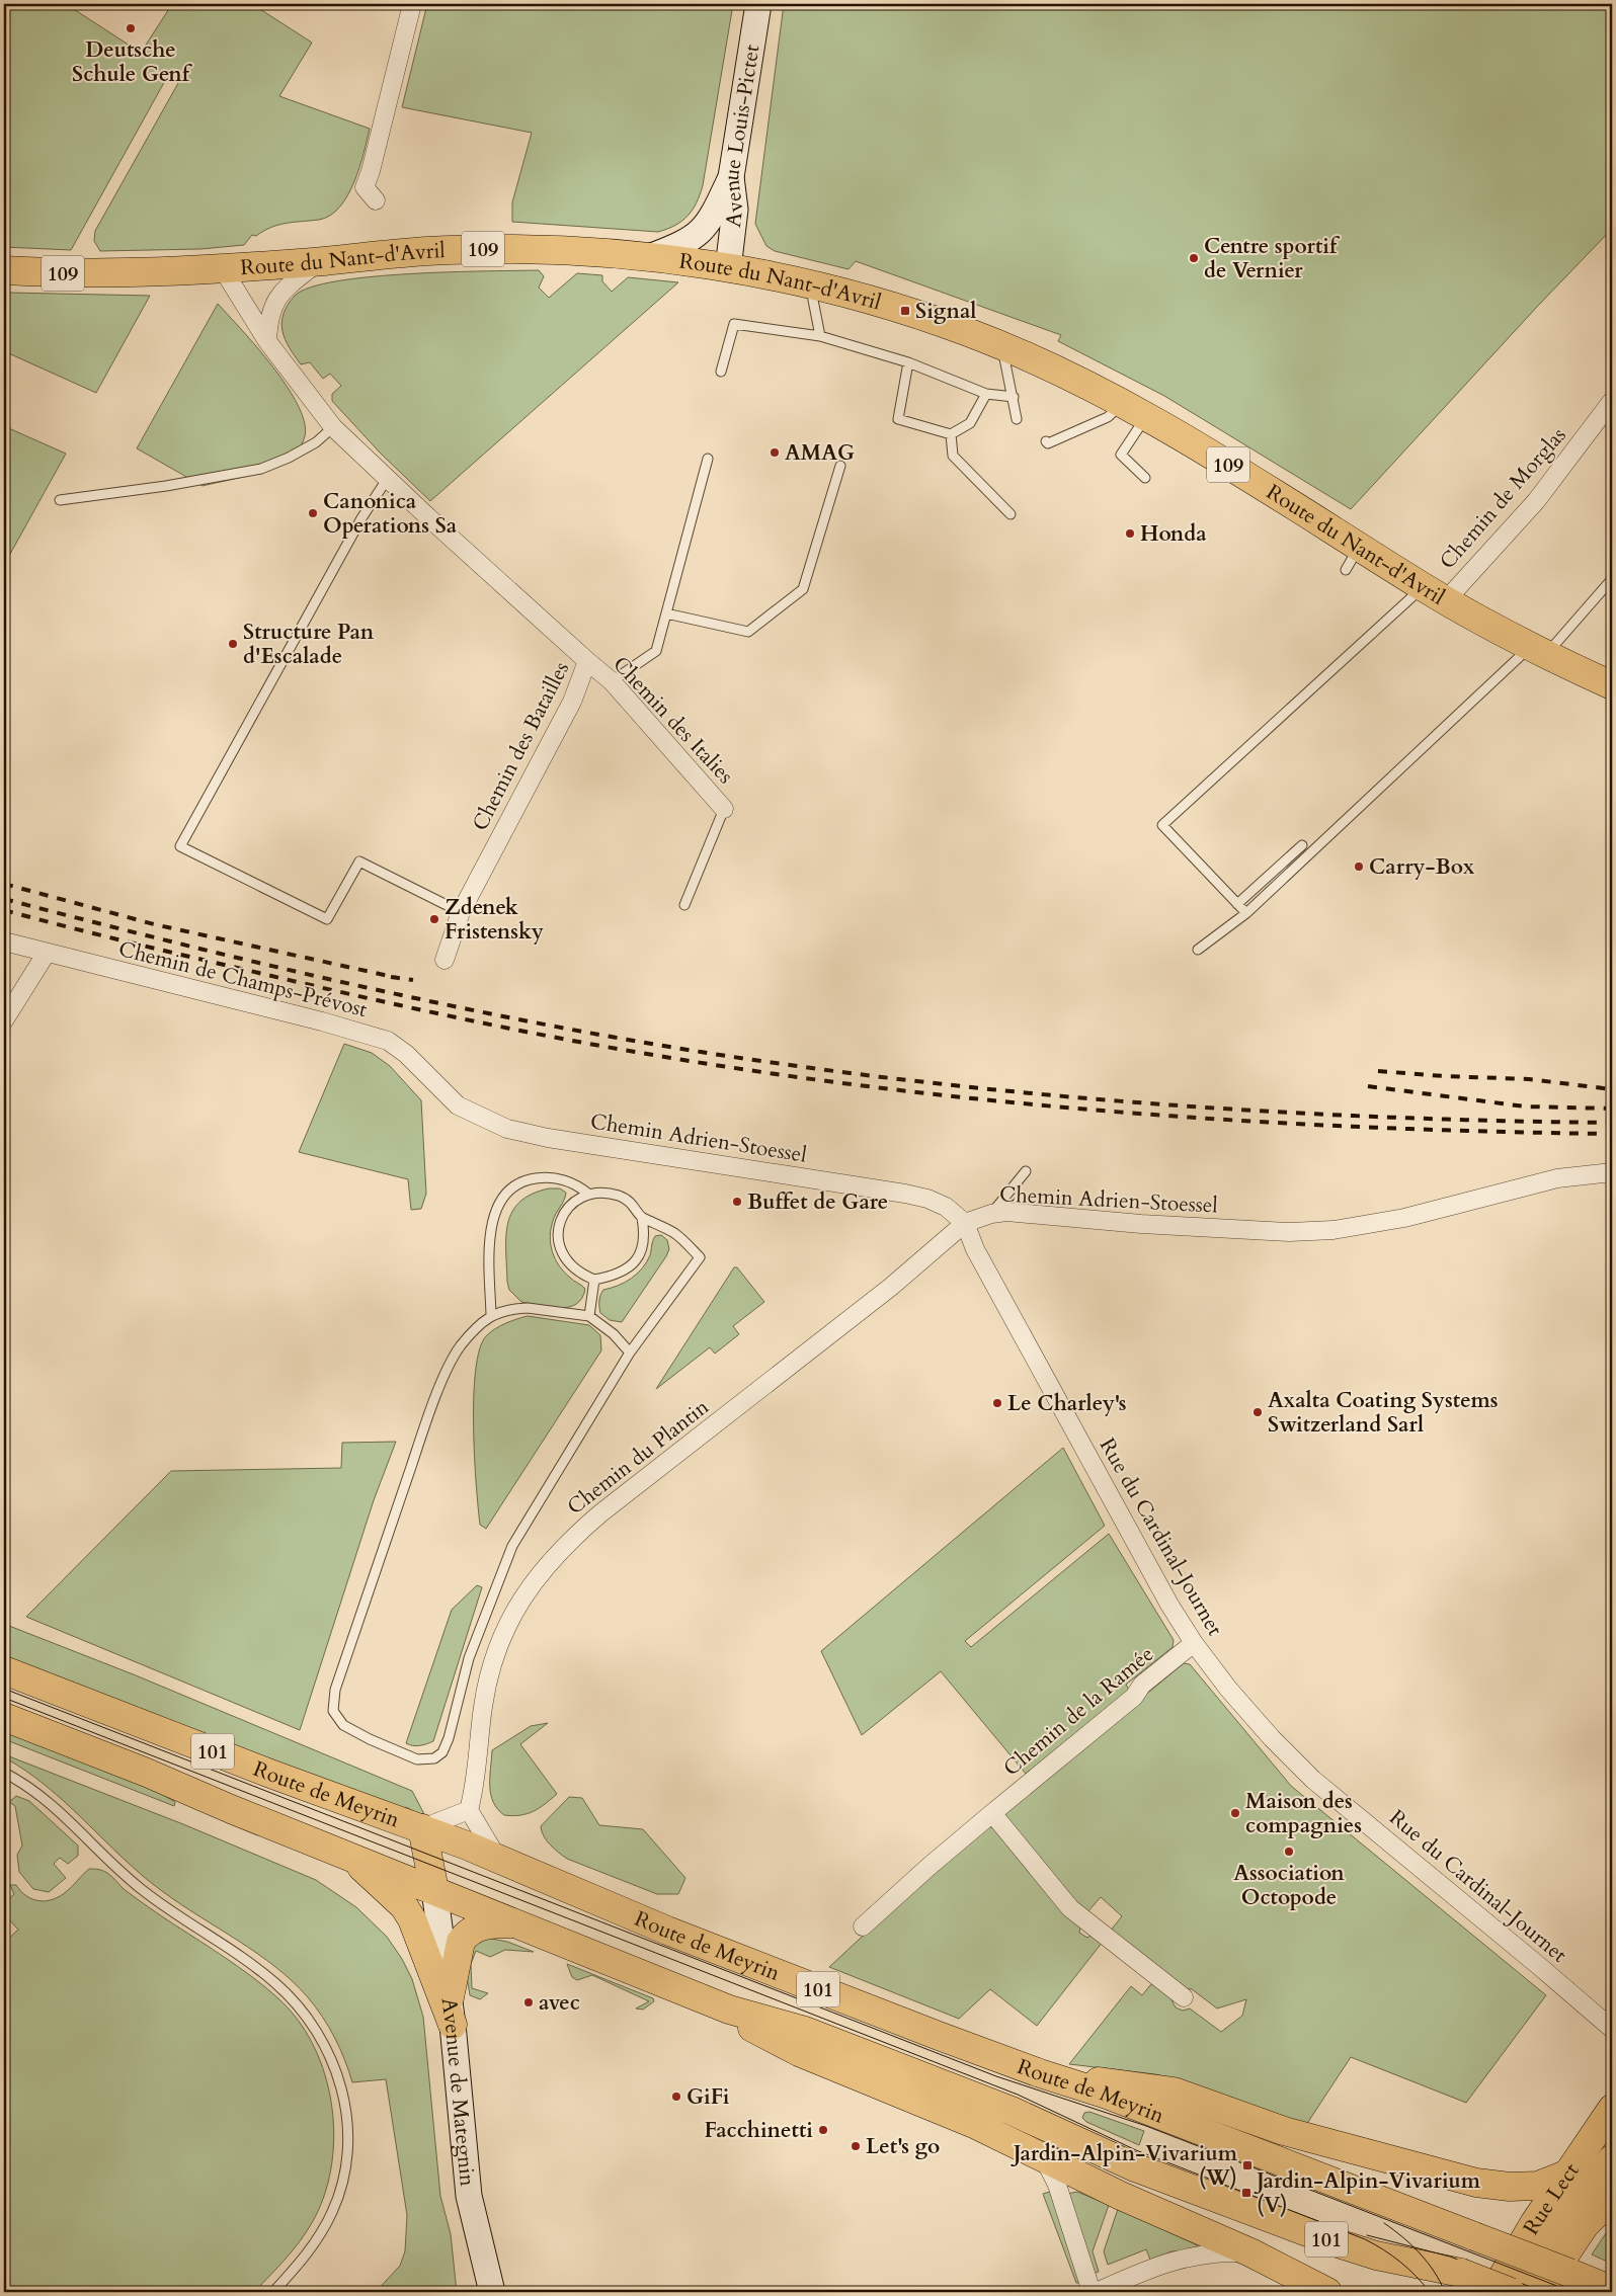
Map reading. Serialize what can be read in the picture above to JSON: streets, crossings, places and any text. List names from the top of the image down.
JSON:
{
  "streets": {
    "main road": [
      "Avenue Louis-Pictet",
      "109",
      "Route du Nant-d'Avril",
      "101",
      "Route de Meyrin",
      "Avenue de Mategnin",
      "Rue Lect"
    ],
    "street": [
      "Chemin de Morglas",
      "Chemin des Italies",
      "Chemin des Batailles",
      "Chemin de Champs-Prévost",
      "Chemin Adrien-Stoessel",
      "Chemin du Plantin",
      "Rue du Cardinal-Journet",
      "Chemin de la Ramée"
    ]
  },
  "crossings": [
    ["Avenue Louis-Pictet", "Route du Nant-d'Avril"],
    ["Route du Nant-d'Avril", "Chemin de Morglas"],
    ["Route du Nant-d'Avril", "Chemin des Batailles"],
    ["Chemin des Italies", "Chemin des Batailles"],
    ["Chemin de Champs-Prévost", "Chemin Adrien-Stoessel"],
    ["Chemin Adrien-Stoessel", "Chemin du Plantin"],
    ["Chemin Adrien-Stoessel", "Rue du Cardinal-Journet"],
    ["Chemin du Plantin", "Rue du Cardinal-Journet"],
    ["Rue du Cardinal-Journet", "Chemin de la Ramée"],
    ["Route de Meyrin", "Avenue de Mategnin"],
    ["Route de Meyrin", "Rue Lect"]
  ],
  "places": {
    "other": [
      "Deutsche Schule Genf",
      "Centre sportif de Vernier",
      "AMAG",
      "Canonica Operations Sa",
      "Honda",
      "Structure Pan d'Escalade",
      "Carry-Box",
      "Zdenek Fristensky",
      "Buffet de Gare",
      "Le Charley's",
      "Axalta Coating Systems Switzerland Sarl",
      "Maison des compagnies",
      "Association Octopode",
      "avec",
      "GiFi",
      "Facchinetti",
      "Let's go"
    ],
    "transit": ["Signal", "Jardin-Alpin-Vivarium (W)", "Jardin-Alpin-Vivarium (V)"]
  }
}
